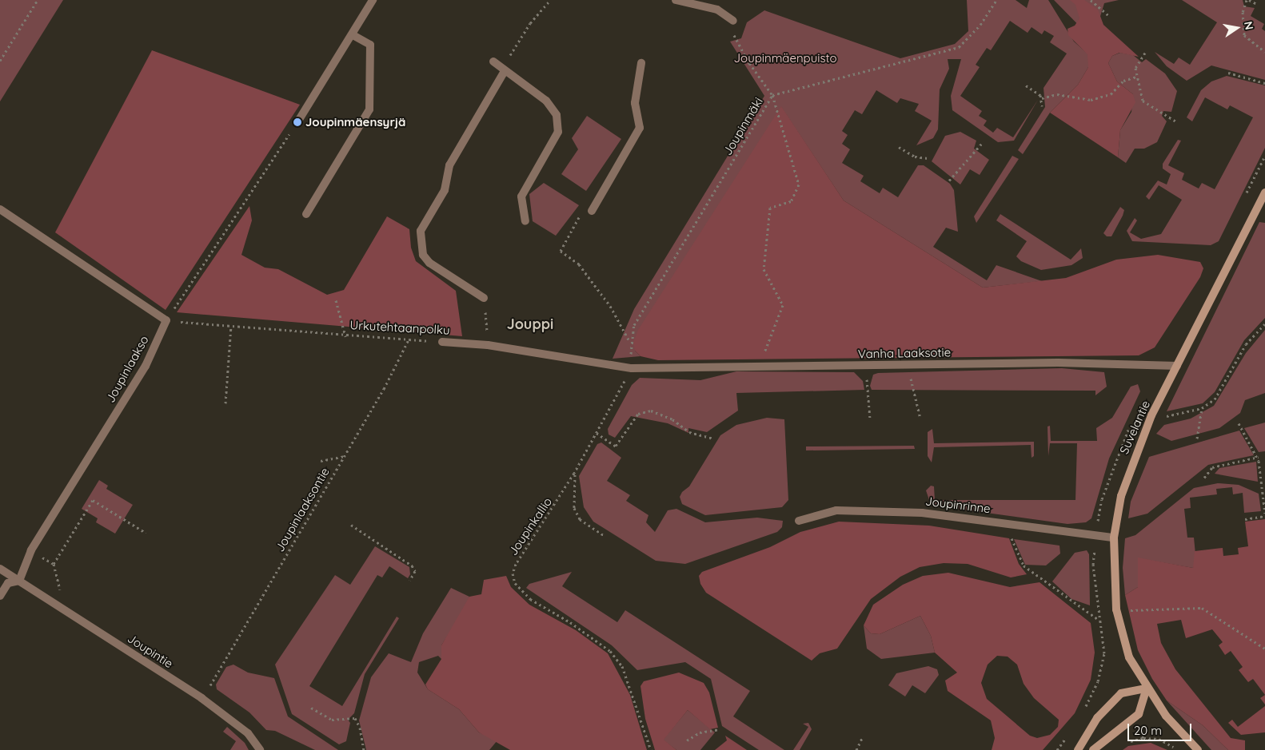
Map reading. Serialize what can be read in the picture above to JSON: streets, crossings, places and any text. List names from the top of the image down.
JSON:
{
  "streets": {
    "street": [
      "Urkutehtaanpolku",
      "Vanha Laaksotie",
      "Joupinlaakso",
      "Suvelantie",
      "Joupinrinne",
      "Joupintie"
    ],
    "path": ["Joupinmäki", "Joupinlaaksontie", "Joupinkallio"]
  },
  "crossings": [
    ["Joupinmäki", "Urkutehtaanpolku"],
    ["Joupinmäki", "Vanha Laaksotie"],
    ["Joupinmäki", "Joupinkallio"],
    ["Urkutehtaanpolku", "Vanha Laaksotie"],
    ["Urkutehtaanpolku", "Joupinlaakso"],
    ["Urkutehtaanpolku", "Joupinlaaksontie"],
    ["Urkutehtaanpolku", "Joupinkallio"],
    ["Vanha Laaksotie", "Suvelantie"],
    ["Vanha Laaksotie", "Joupinkallio"],
    ["Joupinlaakso", "Joupintie"],
    ["Suvelantie", "Joupinrinne"]
  ],
  "districts": ["Jouppi"],
  "parks": ["Joupinmäenpuisto"],
  "places": ["Joupinmäensyrjä"],
  "scale_bar": "20 m",
  "north": "right"
}
